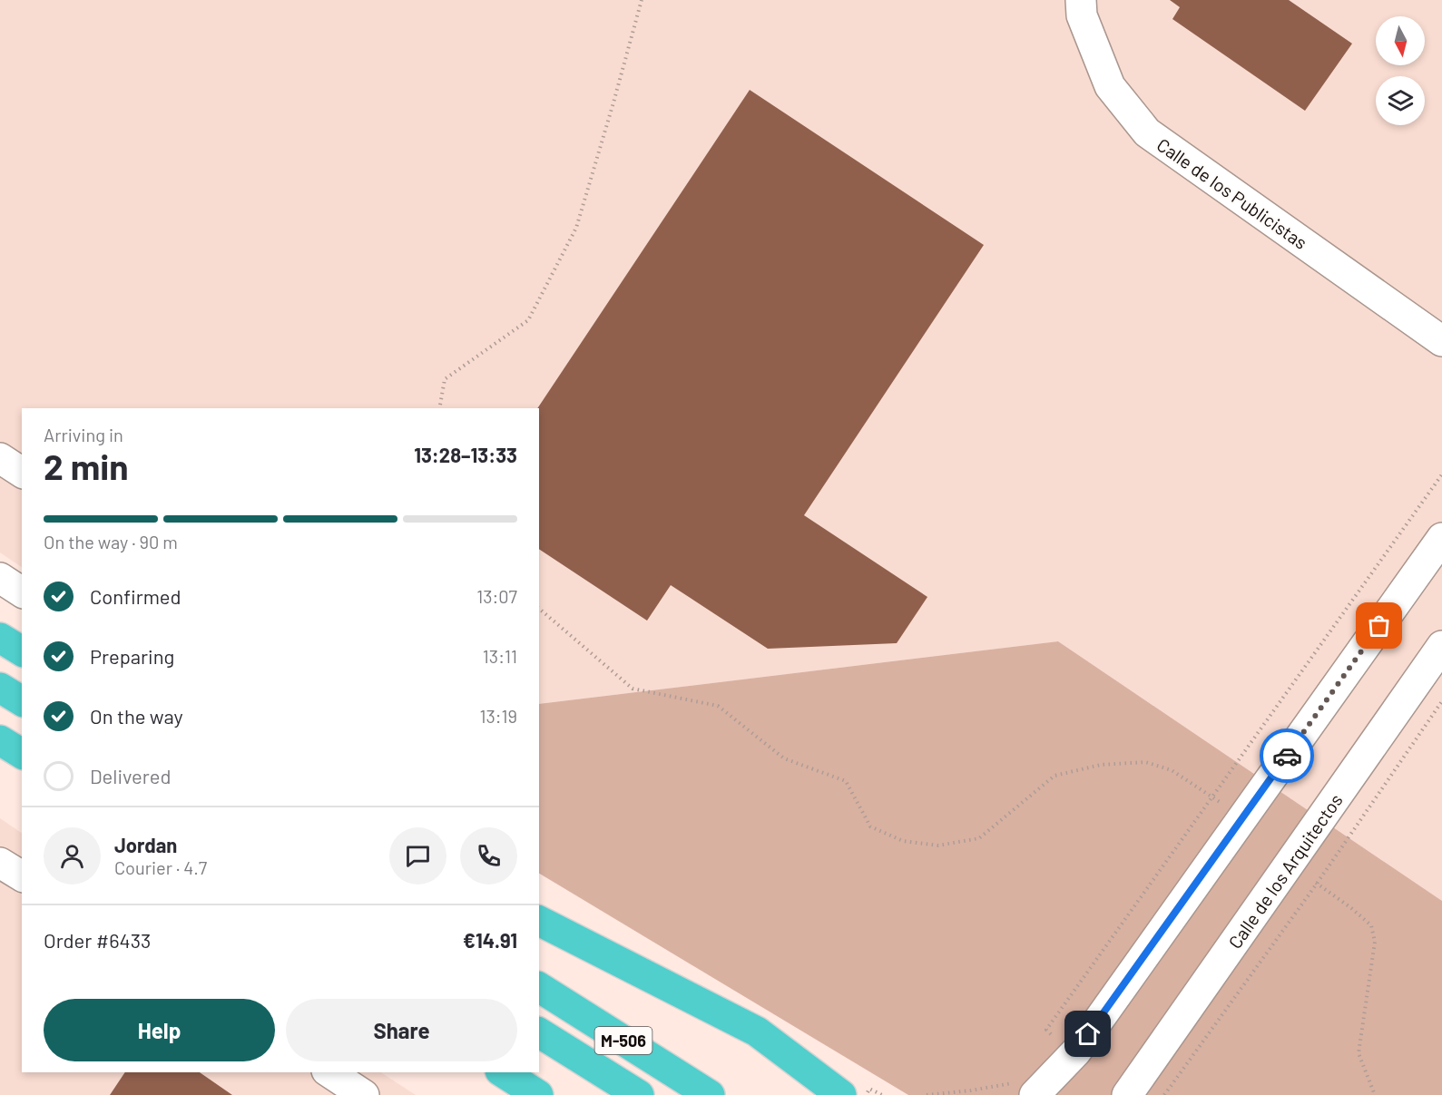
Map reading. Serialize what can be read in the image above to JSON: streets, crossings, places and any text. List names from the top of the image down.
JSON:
{
  "streets": {
    "highway": ["M-506"],
    "street": ["Calle de los Publicistas", "Calle de los Arquitectos"]
  },
  "north": "bottom",
  "page": {
    "heading": ["2 min", "Arriving in", "13:28–13:33"],
    "panel": [
      "Jordan",
      "Courier · 4.7",
      "Order #6433",
      "€14.91"
    ],
    "bar": "On the way · 90 m",
    "list": [
      ["Confirmed", "13:07"],
      ["Preparing", "13:11"],
      ["On the way", "13:19"],
      "Delivered"
    ],
    "buttons": ["Help", "Share"]
  }
}
